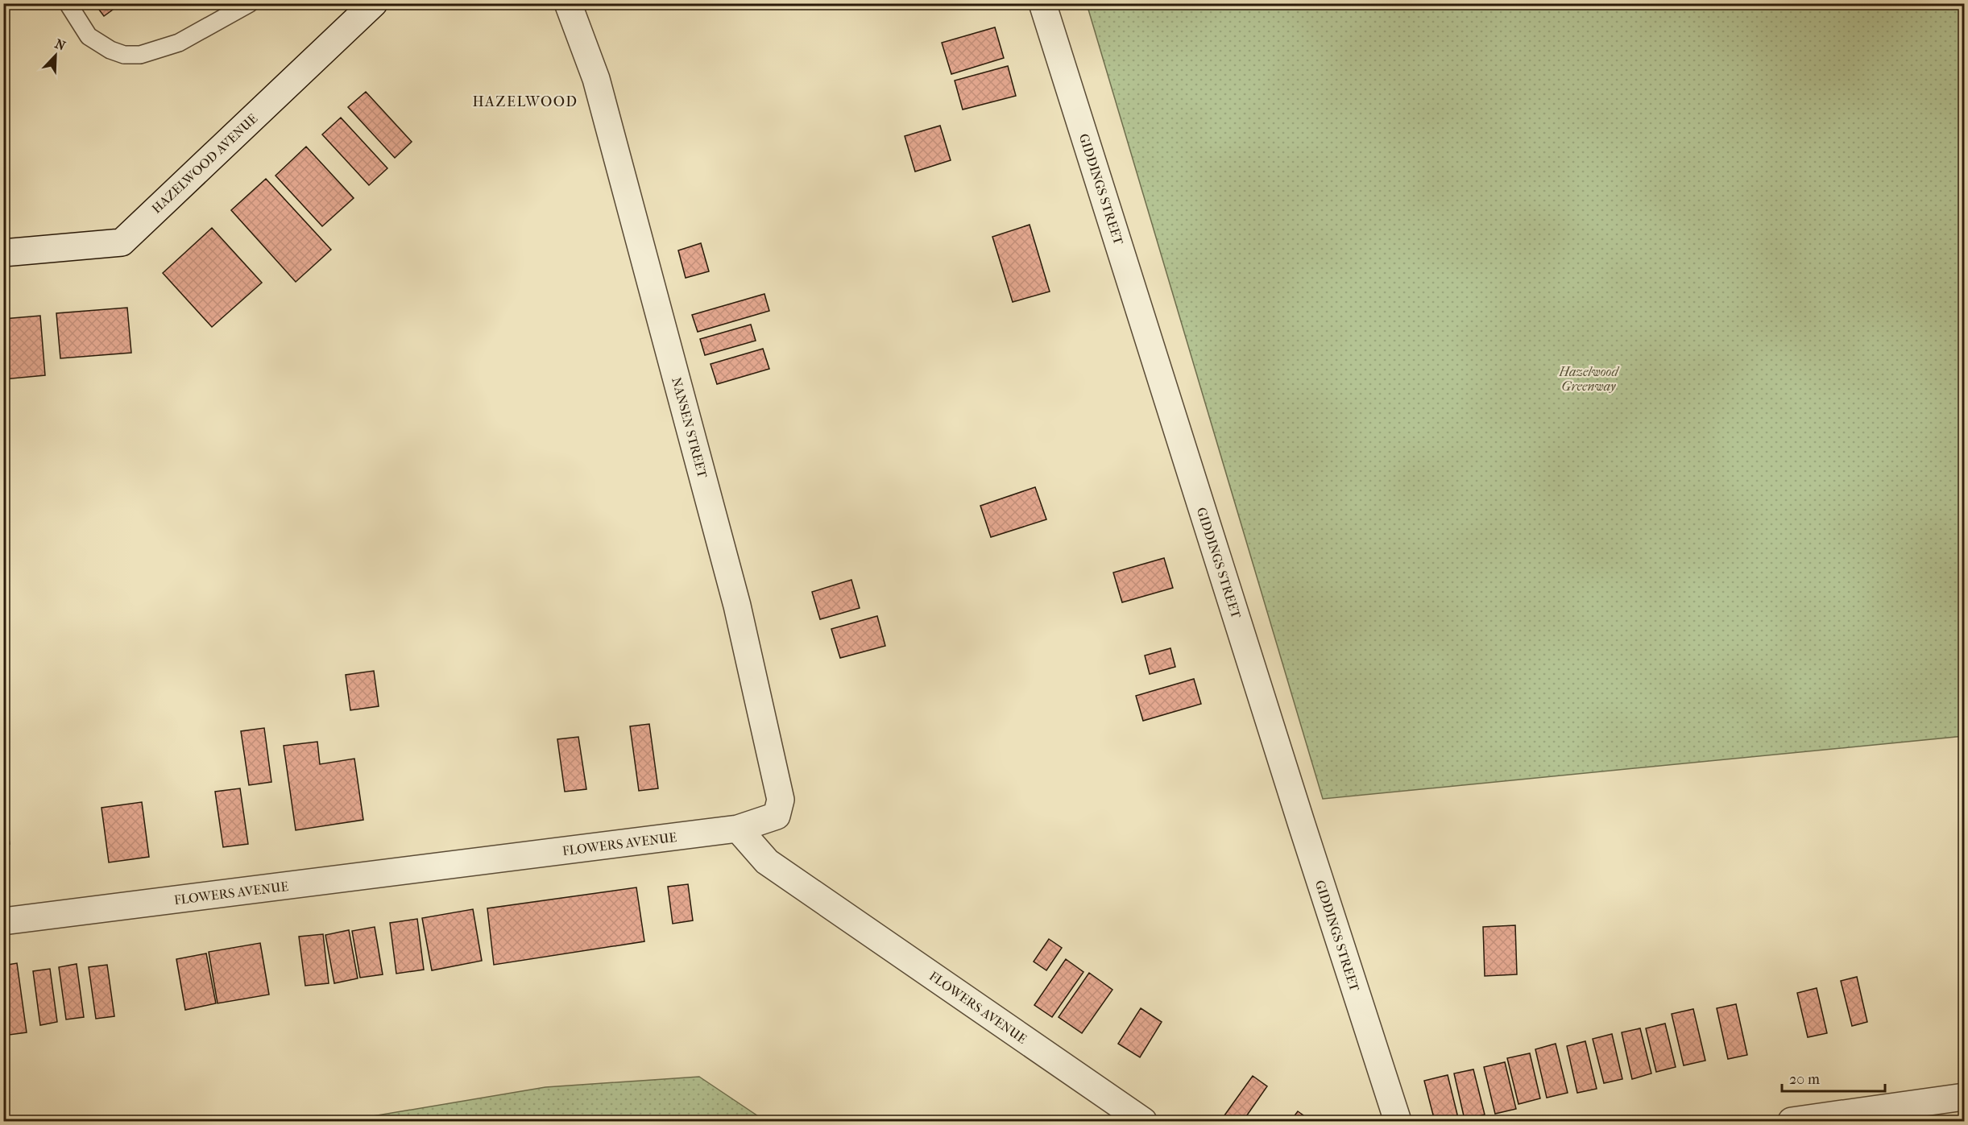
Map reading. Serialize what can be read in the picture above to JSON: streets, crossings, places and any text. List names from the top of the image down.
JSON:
{
  "streets": {
    "street": [
      "HAZELWOOD AVENUE",
      "GIDDINGS STREET",
      "NANSEN STREET",
      "FLOWERS AVENUE"
    ]
  },
  "crossings": [
    ["NANSEN STREET", "FLOWERS AVENUE"]
  ],
  "districts": ["HAZELWOOD"],
  "parks": ["Hazelwood Greenway"],
  "scale_bar": "20 m",
  "north": "top right"
}
